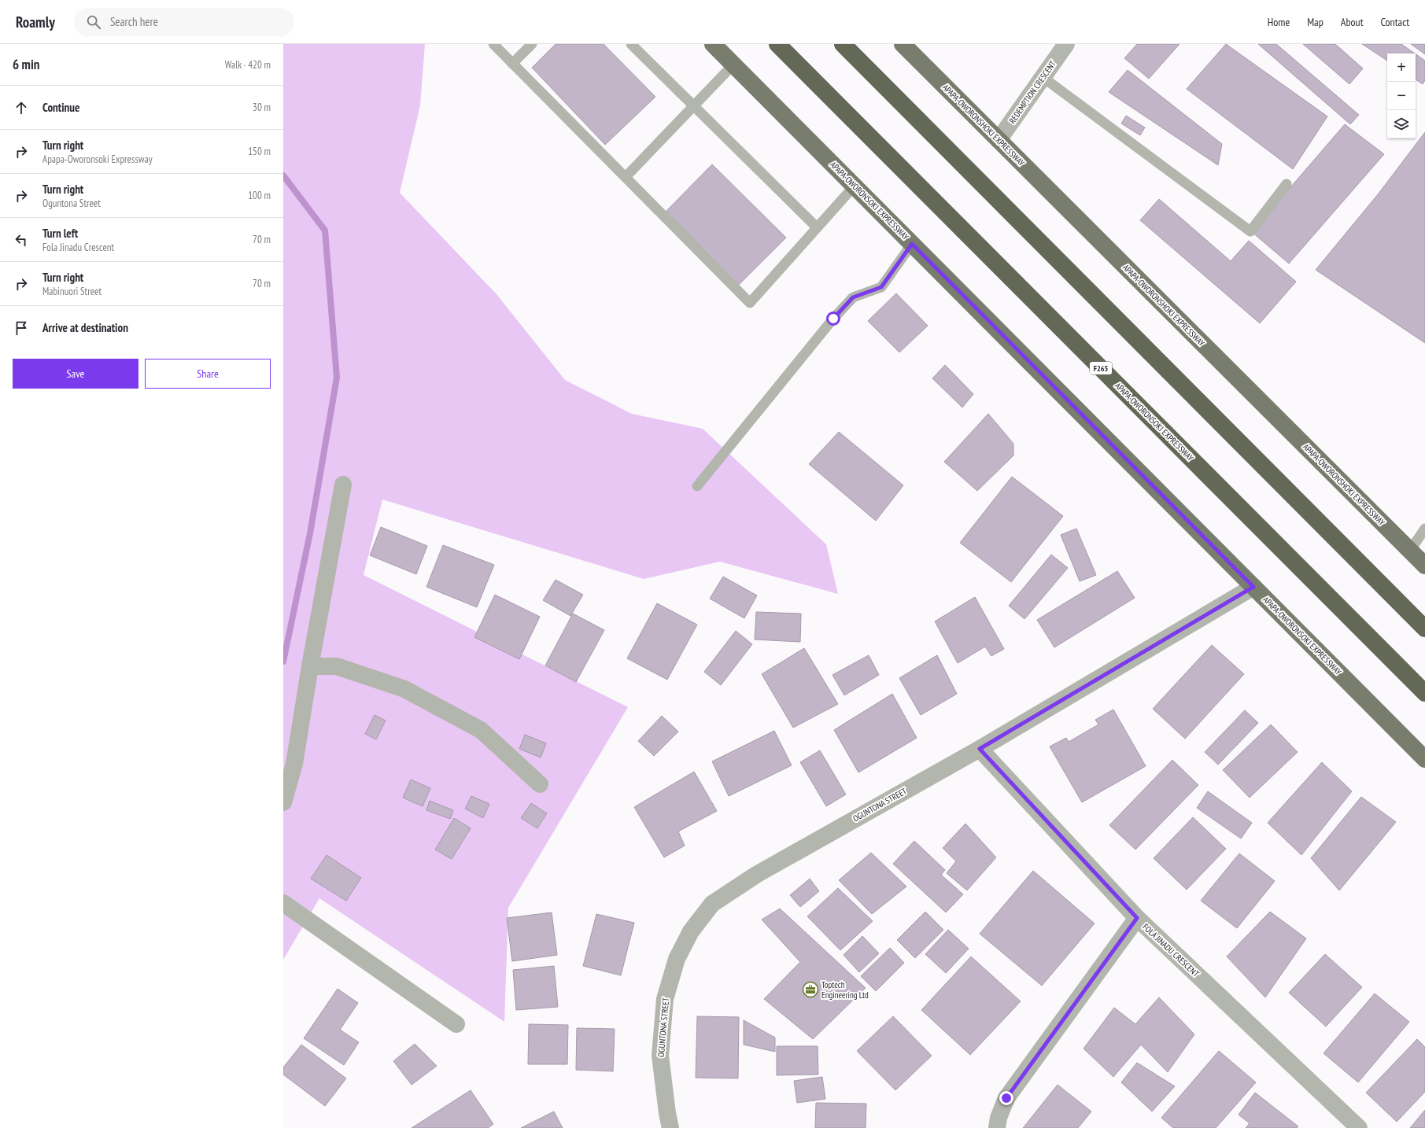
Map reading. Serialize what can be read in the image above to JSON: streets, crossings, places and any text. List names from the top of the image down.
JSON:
{
  "streets": {
    "highway": ["APAPA-OWORONSOKI EXPRESSWAY", "F265"],
    "main road": ["APAPA-OWORONSHOKI EXPRESSWAY"],
    "street": ["REDEMPTION CRESCENT", "OGUNTONA STREET", "FOLA JINADU CRESCENT"]
  },
  "crossings": [
    ["REDEMPTION CRESCENT", "APAPA-OWORONSHOKI EXPRESSWAY"],
    ["APAPA-OWORONSOKI EXPRESSWAY", "OGUNTONA STREET"],
    ["OGUNTONA STREET", "FOLA JINADU CRESCENT"]
  ],
  "places": {
    "office": ["Toptech Engineering Ltd"]
  },
  "page": {
    "header": "Roamly",
    "search": "Search here",
    "nav": [
      "Home",
      "Map",
      "About",
      "Contact"
    ],
    "heading": ["6 min", "Walk · 420 m"],
    "map_buttons": ["+", "−"],
    "list": [
      ["Continue", "30 m"],
      ["Turn right", "Apapa-Oworonsoki Expressway", "150 m"],
      ["Turn right", "Oguntona Street", "100 m"],
      ["Turn left", "Fola Jinadu Crescent", "70 m"],
      ["Turn right", "Mabinuori Street", "70 m"],
      "Arrive at destination"
    ],
    "buttons": ["Save", "Share"]
  }
}
